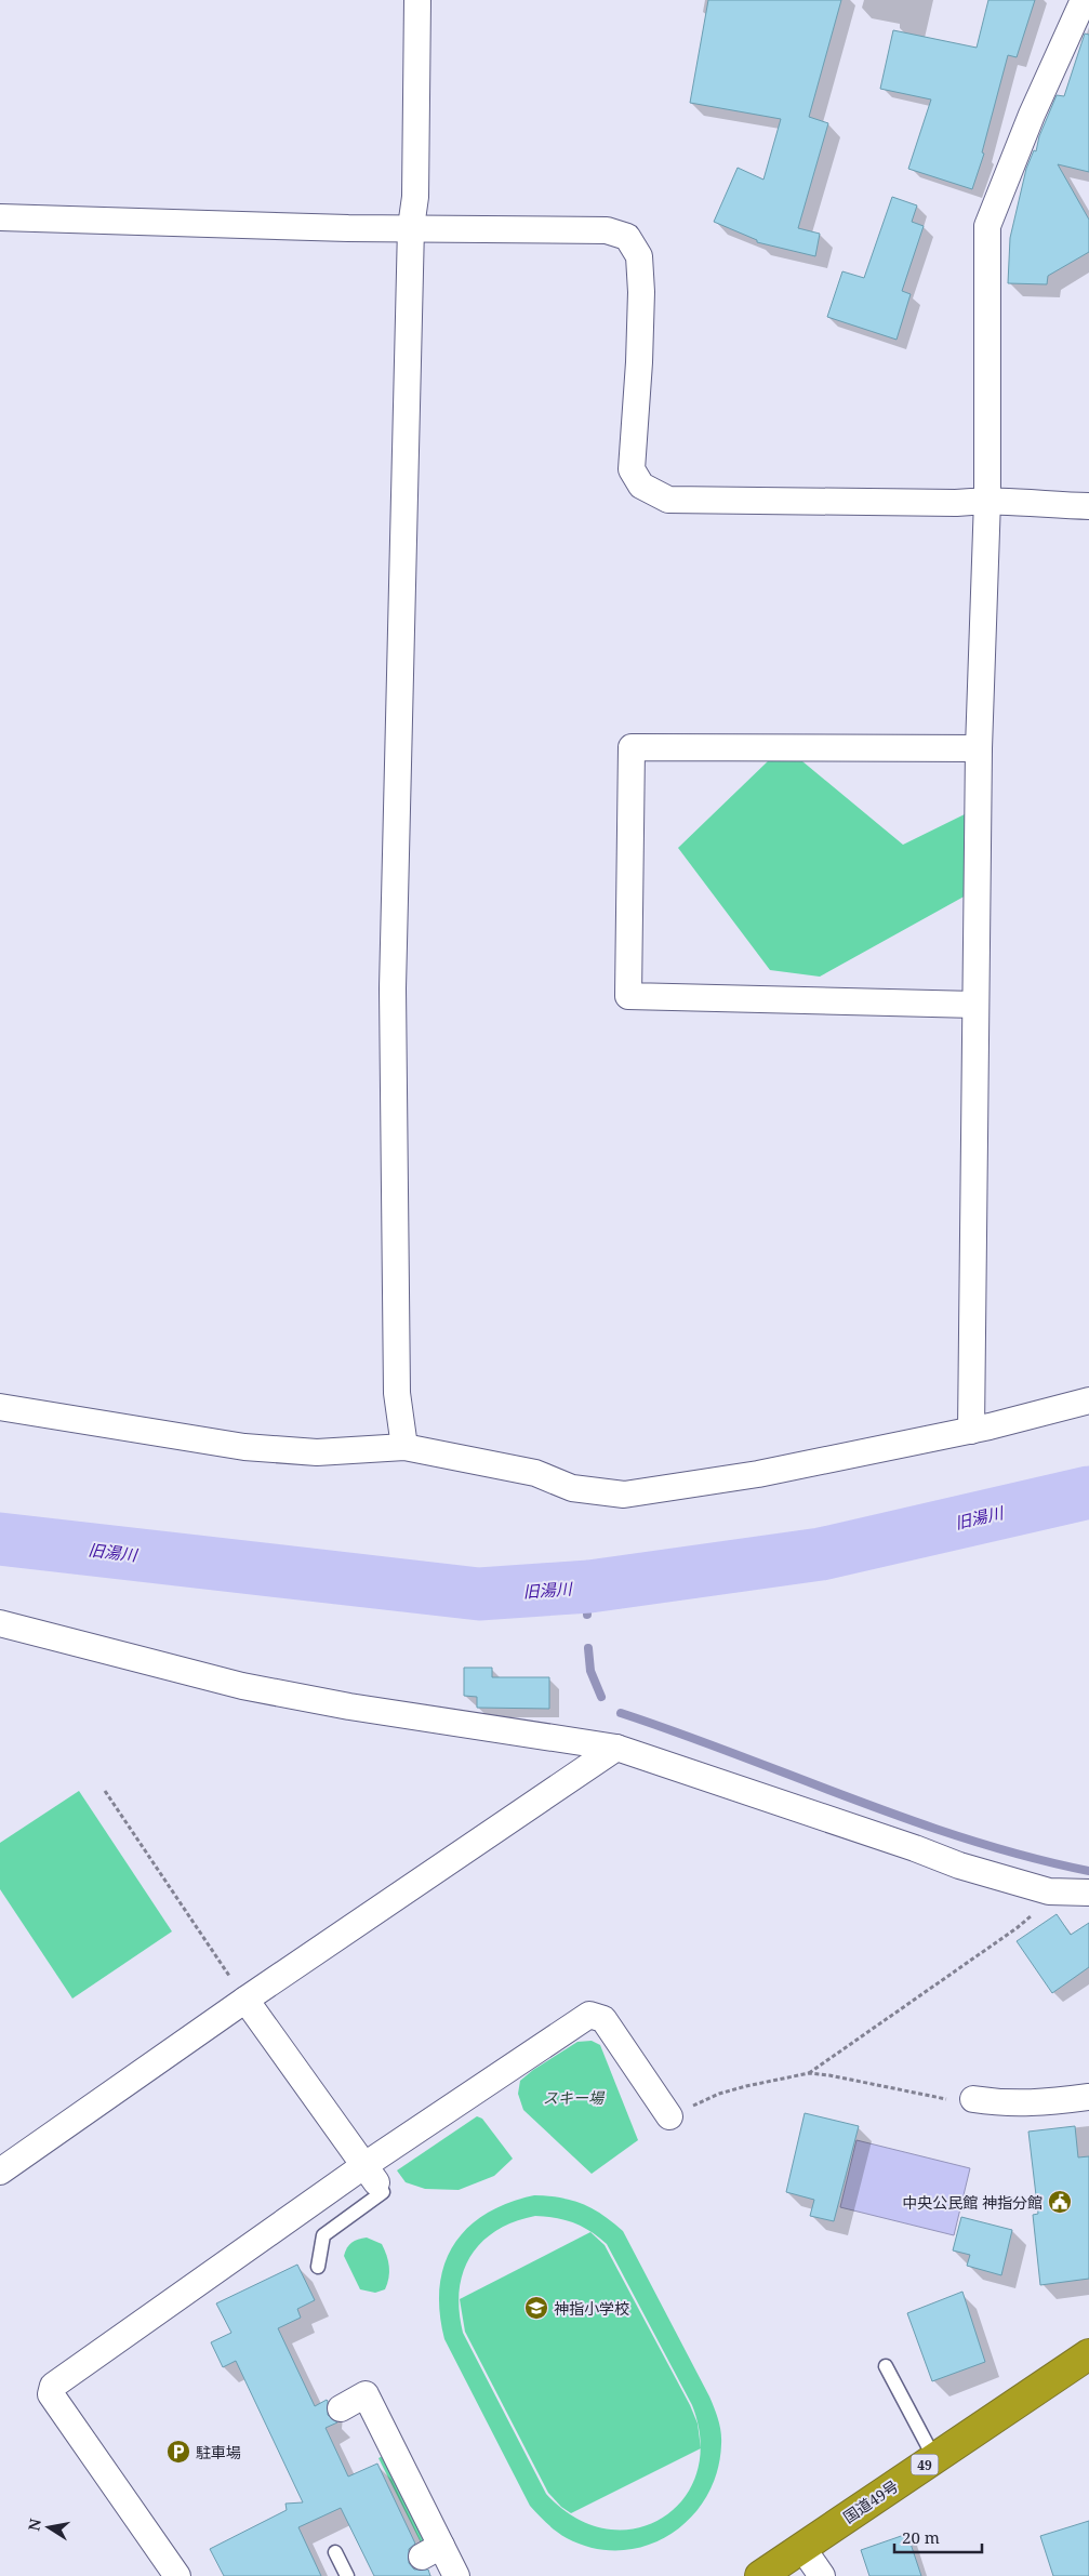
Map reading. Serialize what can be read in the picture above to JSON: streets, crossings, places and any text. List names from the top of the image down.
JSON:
{
  "streets": {
    "highway": ["49", "国道49号"]
  },
  "water": ["旧湯川"],
  "parks": ["スキー場"],
  "places": {
    "public building": ["中央公民館 神指分館"],
    "school or university": ["神指小学校"],
    "parking": ["駐車場"]
  },
  "scale_bar": "20 m",
  "north": "left"
}
